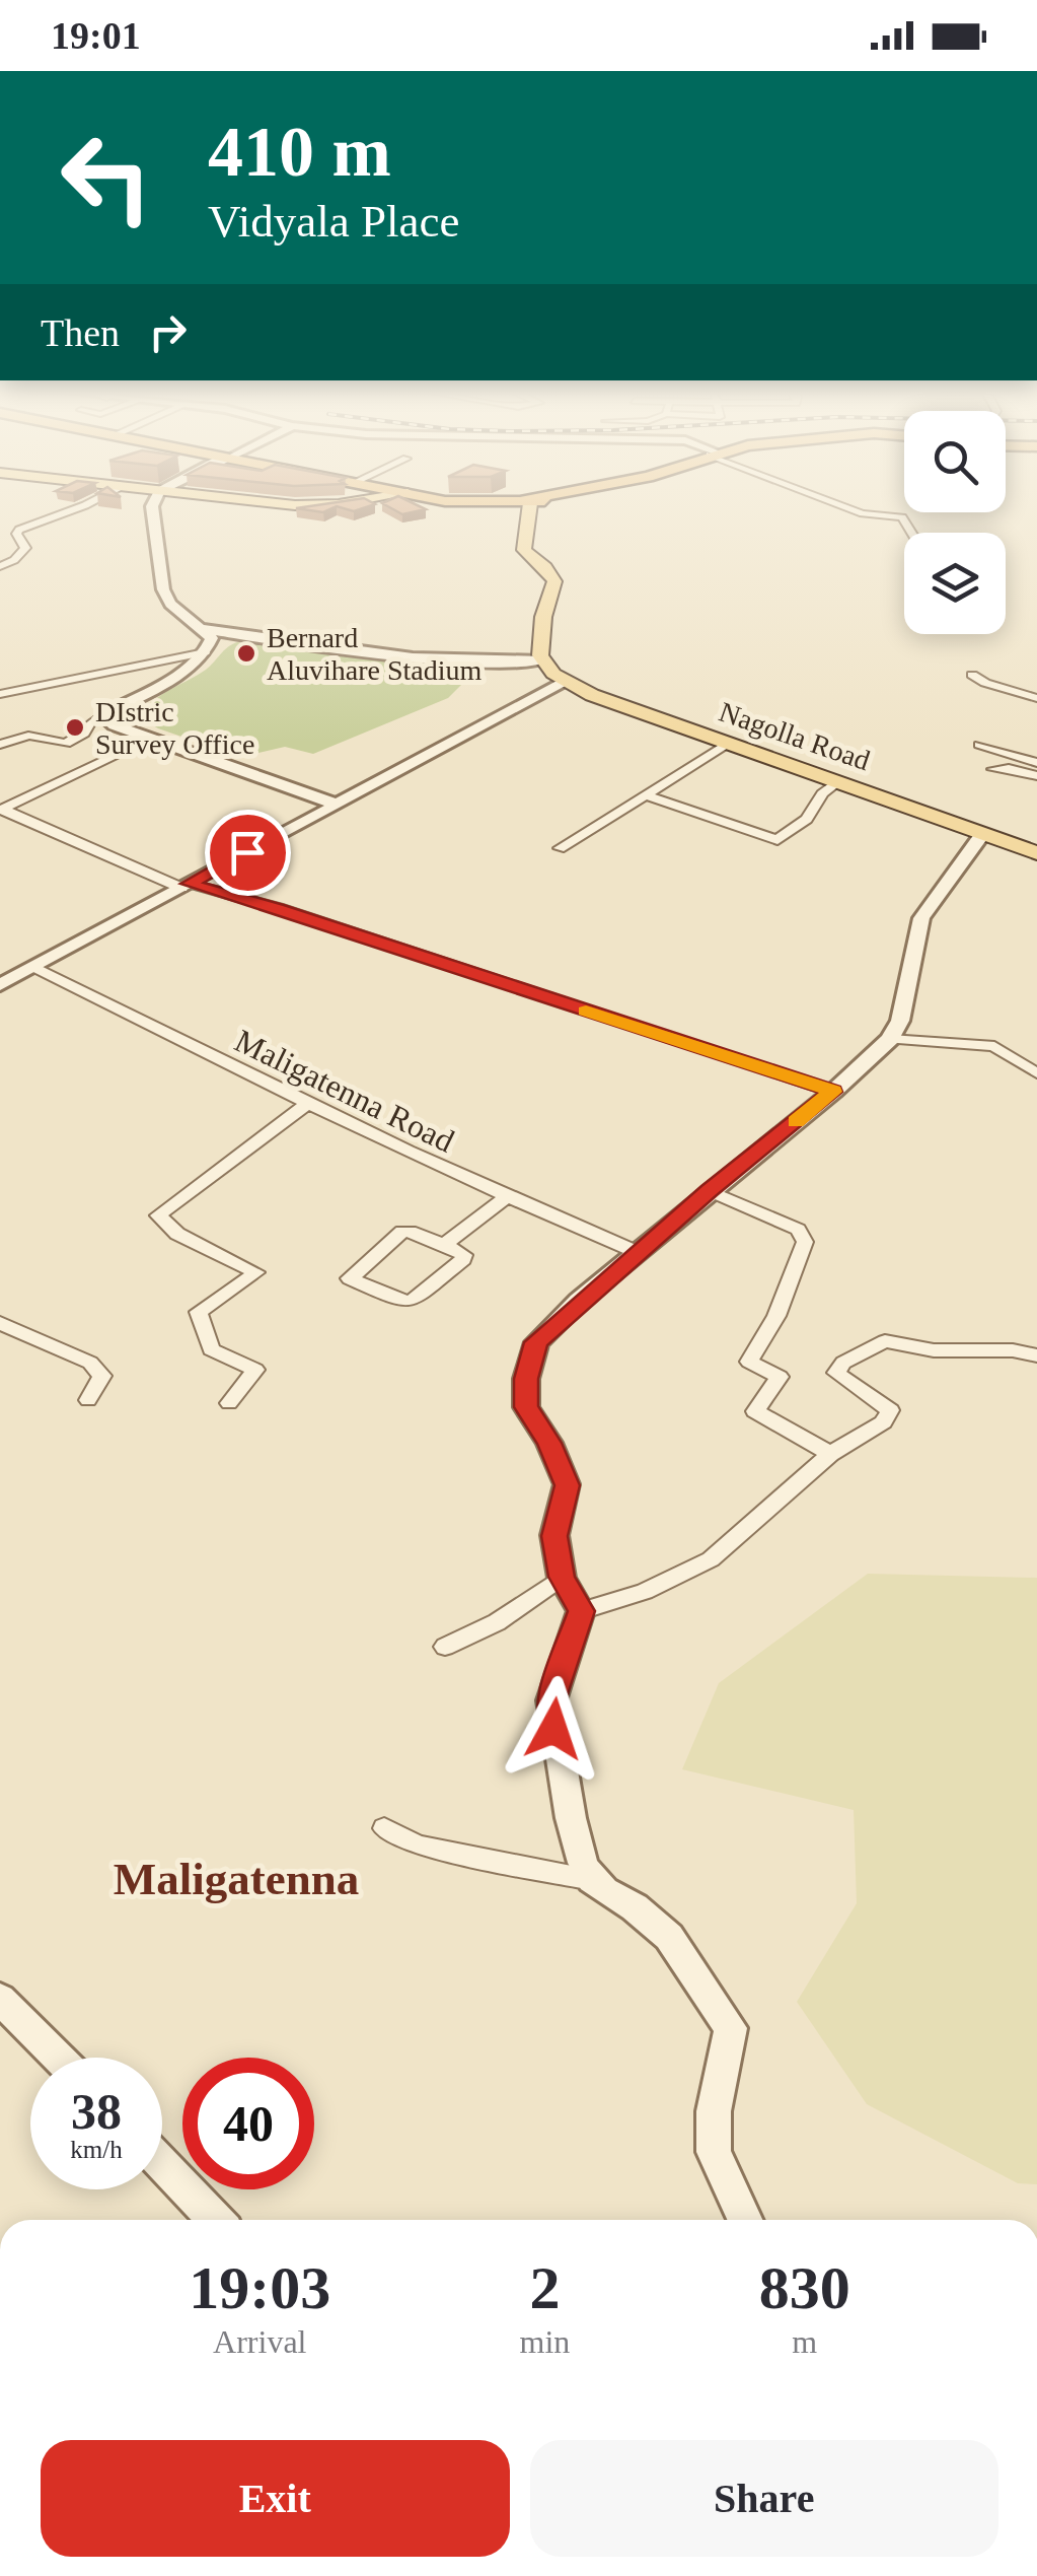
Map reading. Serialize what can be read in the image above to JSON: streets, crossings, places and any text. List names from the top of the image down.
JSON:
{
  "streets": {
    "main road": ["Nagolla Road"],
    "street": ["Maligatenna Road"]
  },
  "districts": ["Maligatenna"],
  "places": ["Bernard Aluvihare Stadium", "DIstric Survey Office"],
  "page": {
    "status": "19:01",
    "turn": ["410 m", "Vidyala Place"],
    "then": "Then",
    "speed": "38 km/h",
    "limit": "40",
    "eta": [
      "19:03",
      "Arrival",
      "2",
      "min",
      "830",
      "m"
    ],
    "buttons": ["Exit", "Share"]
  }
}
